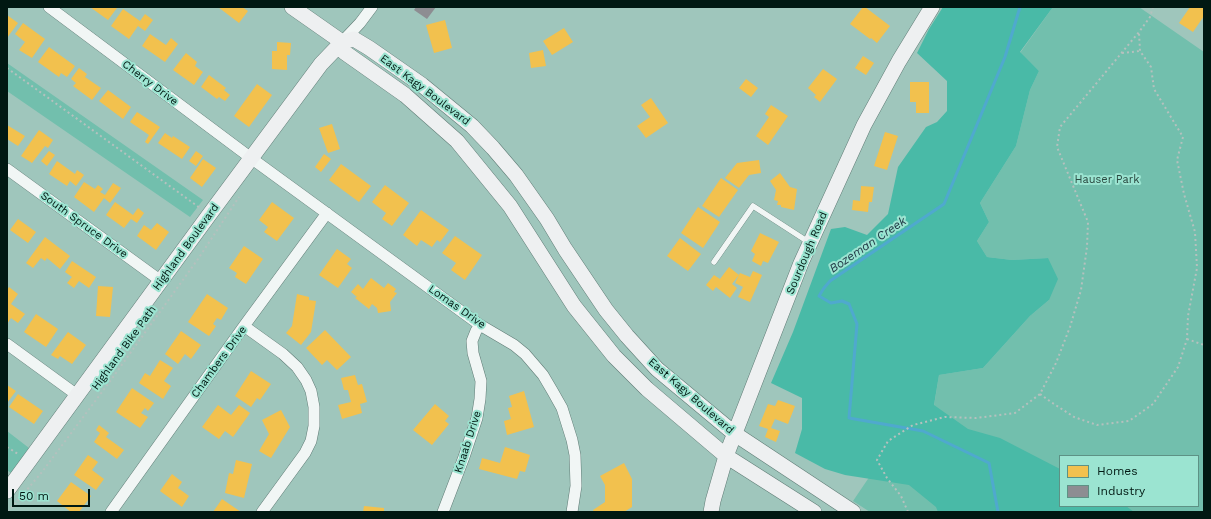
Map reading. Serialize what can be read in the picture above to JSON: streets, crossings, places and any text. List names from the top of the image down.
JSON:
{
  "streets": {
    "main road": ["East Kagy Boulevard", "Highland Boulevard", "Sourdough Road"],
    "street": [
      "Cherry Drive",
      "South Spruce Drive",
      "Lomas Drive",
      "Chambers Drive",
      "Knaab Drive"
    ],
    "path": ["Highland Bike Path"]
  },
  "crossings": [
    ["Cherry Drive", "Highland Boulevard"],
    ["Cherry Drive", "Lomas Drive"],
    ["East Kagy Boulevard", "Highland Boulevard"],
    ["East Kagy Boulevard", "Sourdough Road"],
    ["South Spruce Drive", "Highland Boulevard"],
    ["Highland Boulevard", "Lomas Drive"],
    ["Lomas Drive", "Chambers Drive"],
    ["Lomas Drive", "Knaab Drive"]
  ],
  "water": ["Bozeman Creek"],
  "parks": ["Hauser Park"],
  "legend": ["Homes", "Industry"],
  "scale_bar": "50 m"
}
